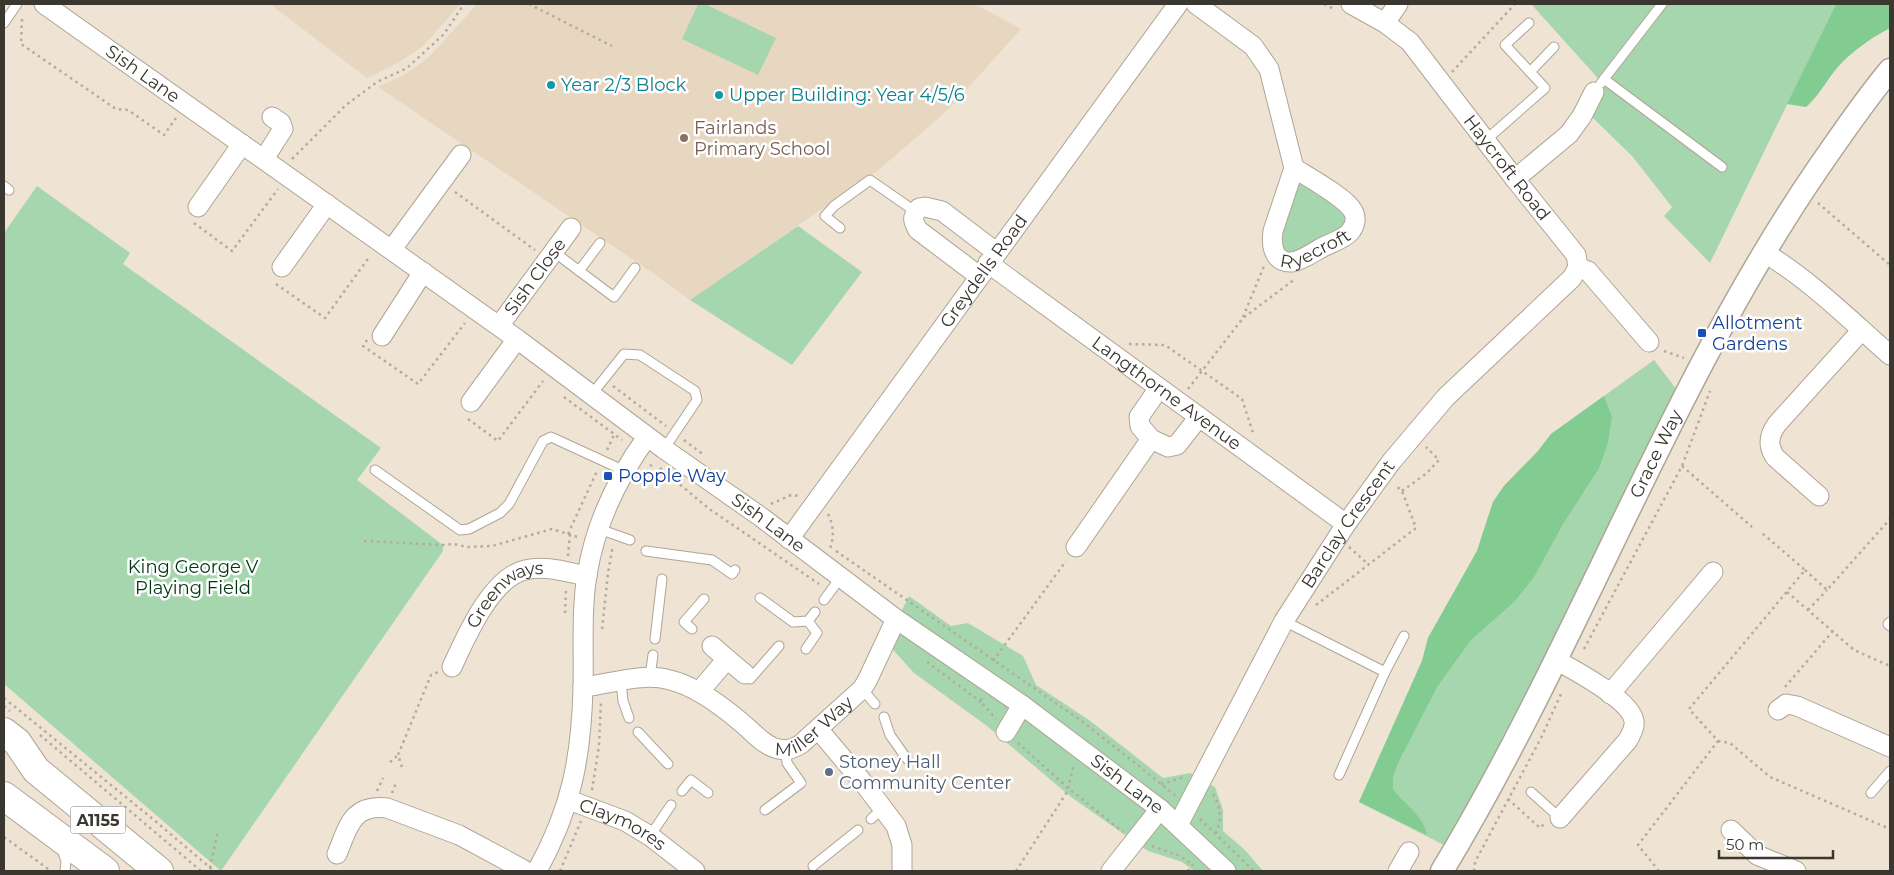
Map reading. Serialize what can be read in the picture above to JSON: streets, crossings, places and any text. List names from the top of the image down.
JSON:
{
  "streets": {
    "main road": ["A1155"],
    "street": [
      "Sish Lane",
      "Haycroft Road",
      "Ryecroft",
      "Greydells Road",
      "Sish Close",
      "Langthorne Avenue",
      "Grace Way",
      "Barclay Crescent",
      "Greenways",
      "Miller Way",
      "Claymores"
    ]
  },
  "crossings": [
    ["Sish Lane", "Greydells Road"],
    ["Sish Lane", "Sish Close"],
    ["Sish Lane", "Barclay Crescent"],
    ["Sish Lane", "Miller Way"],
    ["Haycroft Road", "Barclay Crescent"],
    ["Greydells Road", "Langthorne Avenue"],
    ["Langthorne Avenue", "Barclay Crescent"]
  ],
  "parks": ["King George V Playing Field"],
  "places": {
    "other": [
      "Year 2/3 Block",
      "Upper Building: Year 4/5/6",
      "Fairlands Primary School",
      "Stoney Hall Community Center"
    ],
    "transit": ["Allotment Gardens", "Popple Way"]
  },
  "scale_bar": "50 m"
}
